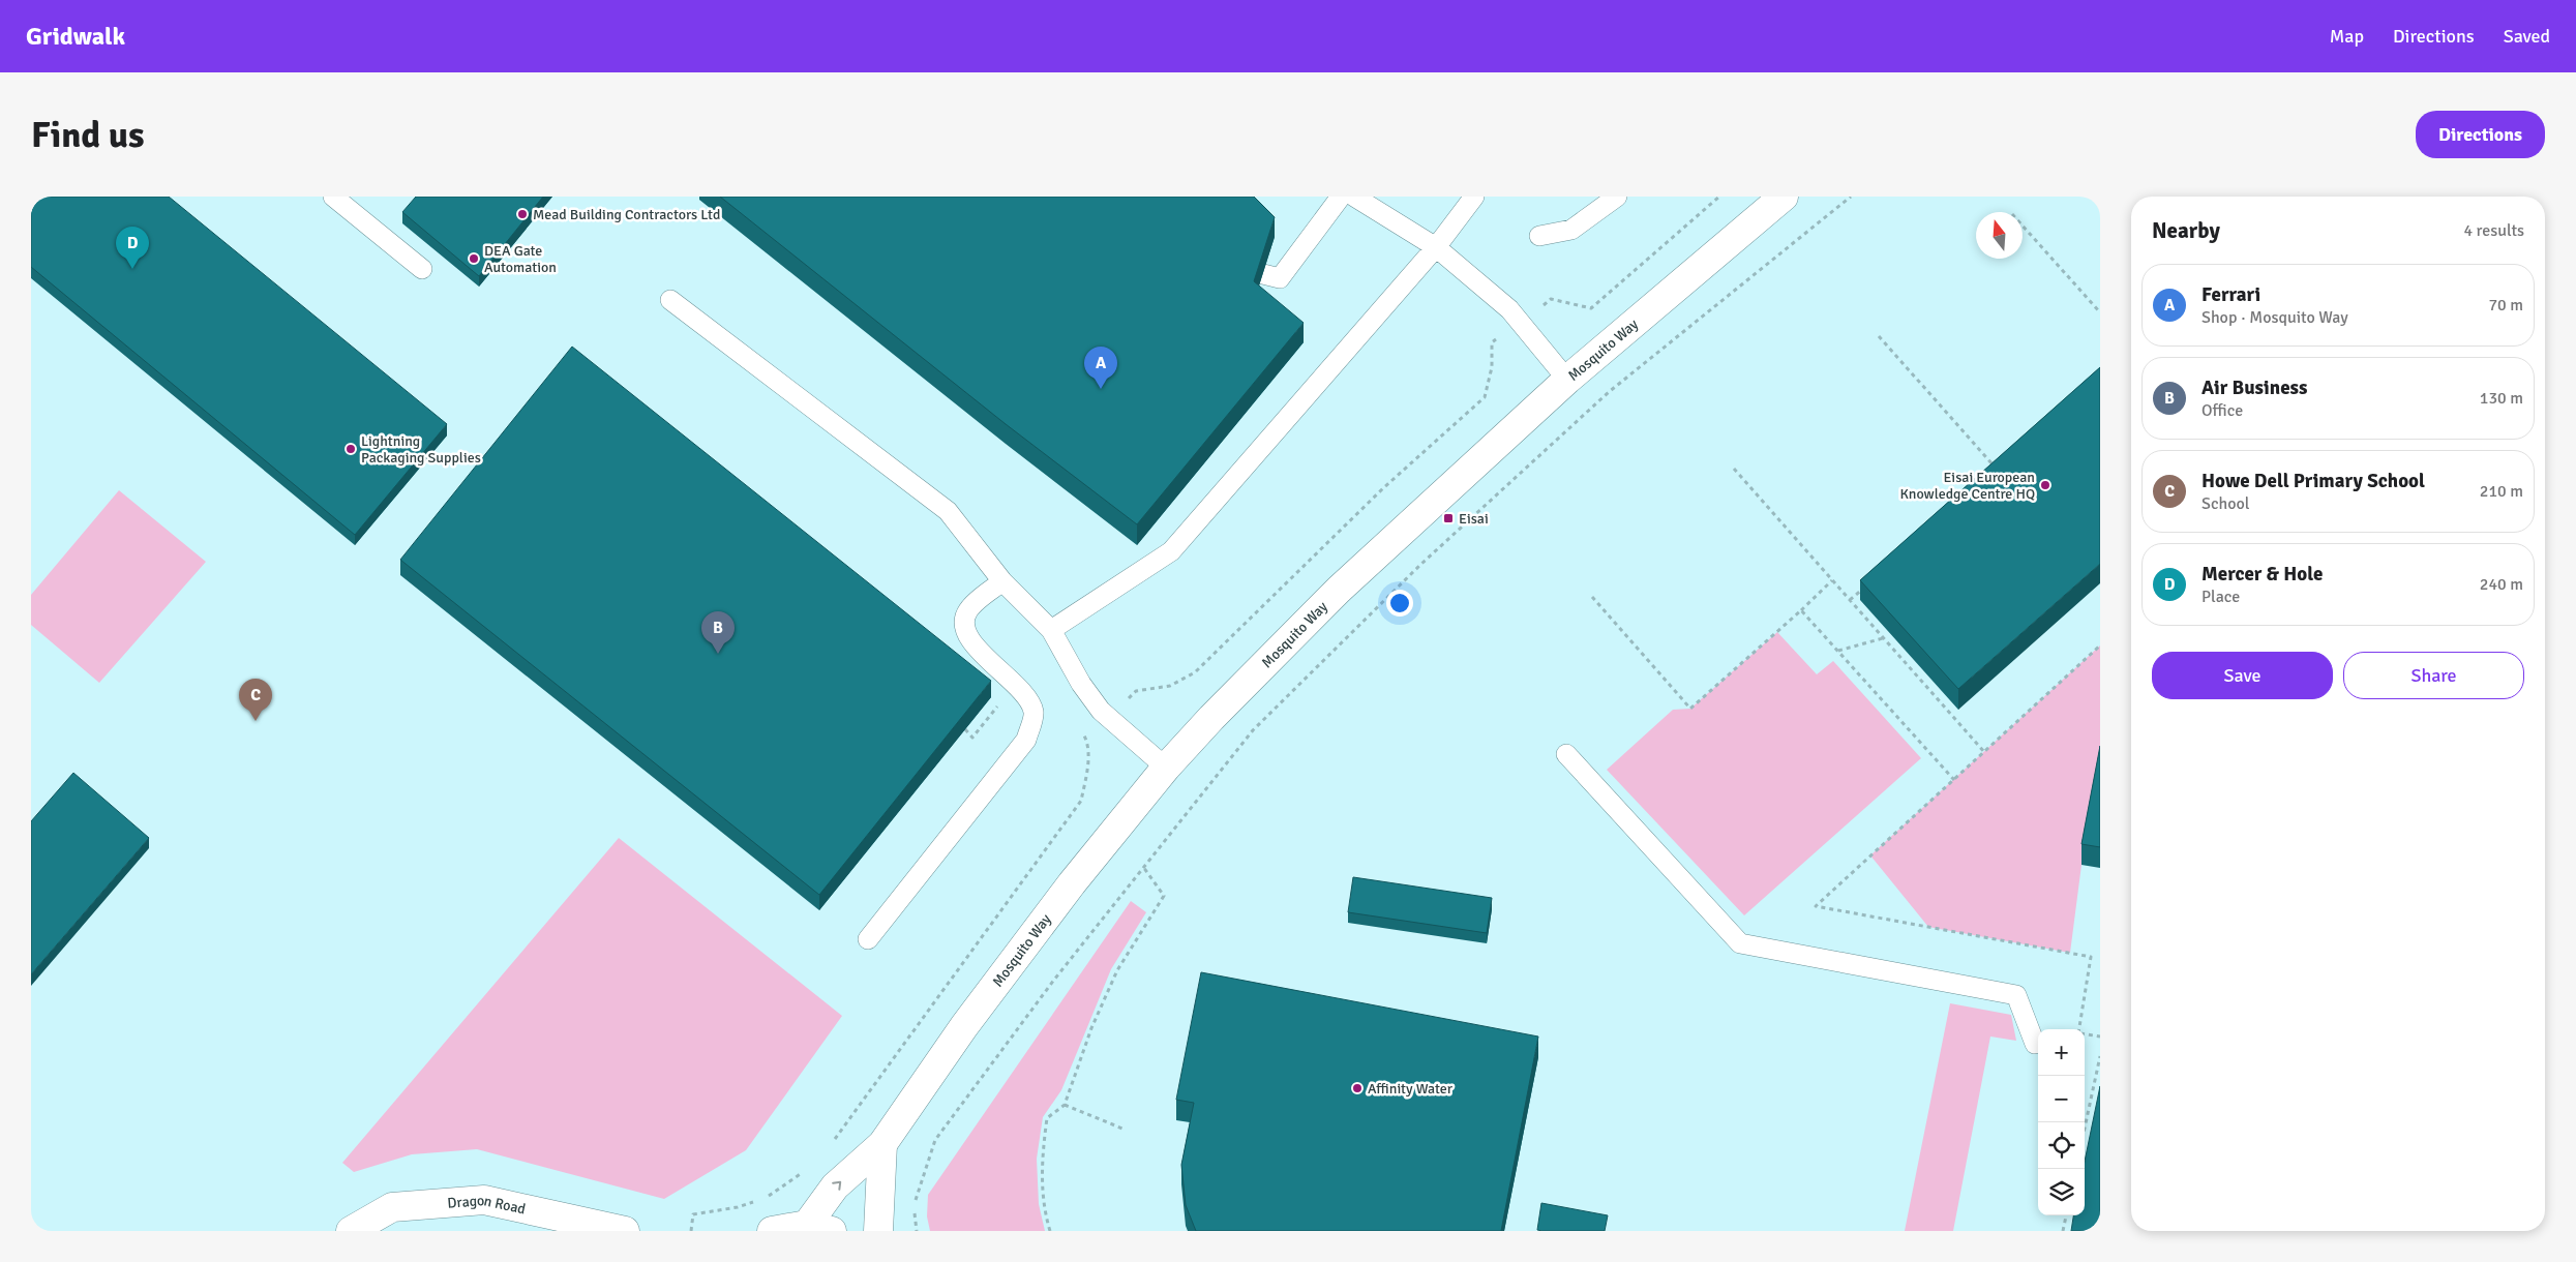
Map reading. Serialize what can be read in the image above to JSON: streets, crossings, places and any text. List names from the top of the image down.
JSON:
{
  "streets": {
    "street": ["Mosquito Way", "Dragon Road"]
  },
  "places": {
    "other": [
      "Mead Building Contractors Ltd",
      "DEA Gate Automation",
      "Lightning Packaging Supplies",
      "Eisai European Knowledge Centre HQ",
      "Affinity Water"
    ],
    "transit": ["Eisai"]
  },
  "north": "top",
  "page": {
    "header": "Gridwalk",
    "nav": ["Map", "Directions", "Saved"],
    "buttons": [
      "Directions",
      ["Save", "Share"]
    ],
    "title": "Find us",
    "heading": ["Nearby", "4 results"],
    "pins": [
      "D",
      "A",
      "B",
      "C"
    ],
    "list": [
      {
        "mark": "A",
        "name": "Ferrari",
        "note": "Shop · Mosquito Way",
        "value": "70 m"
      },
      {
        "mark": "B",
        "name": "Air Business",
        "note": "Office",
        "value": "130 m"
      },
      {
        "mark": "C",
        "name": "Howe Dell Primary School",
        "note": "School",
        "value": "210 m"
      },
      {
        "mark": "D",
        "name": "Mercer & Hole",
        "note": "Place",
        "value": "240 m"
      }
    ],
    "map_buttons": ["+", "−"]
  }
}
